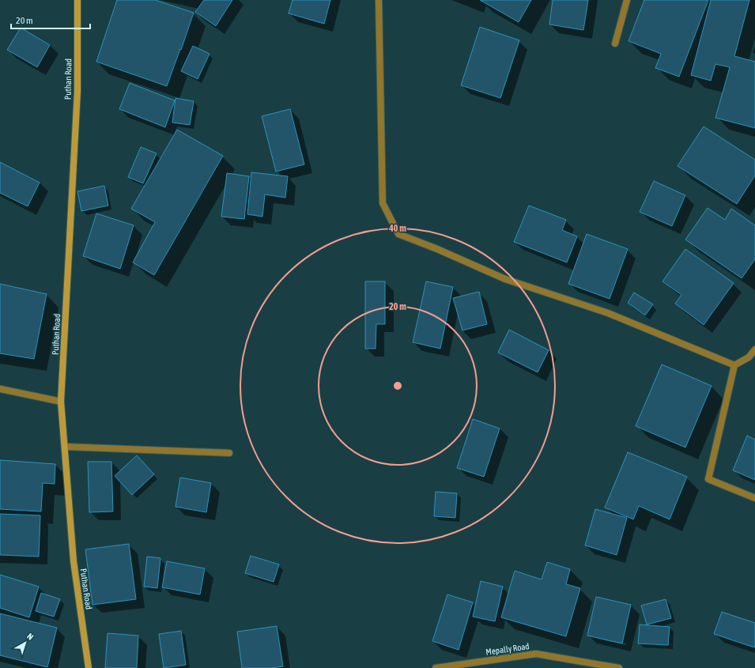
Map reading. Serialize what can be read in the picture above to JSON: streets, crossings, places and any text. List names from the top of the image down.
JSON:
{
  "streets": {
    "street": ["Puthan Road", "Mepally Road"]
  },
  "scale_bar": "20 m",
  "north": "top right",
  "rings": ["40 m", "20 m"]
}
